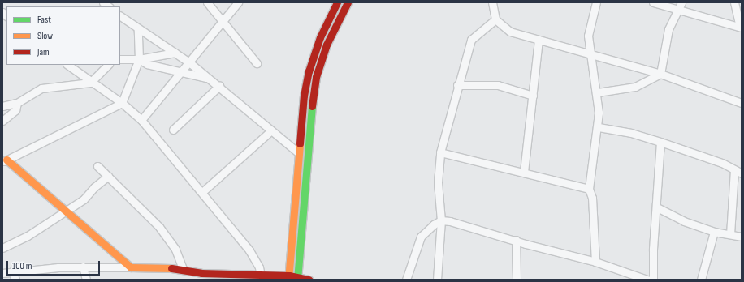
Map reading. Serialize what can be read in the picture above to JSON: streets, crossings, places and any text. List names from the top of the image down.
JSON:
{
  "legend": ["Fast", "Slow", "Jam"],
  "scale_bar": "100 m"
}
